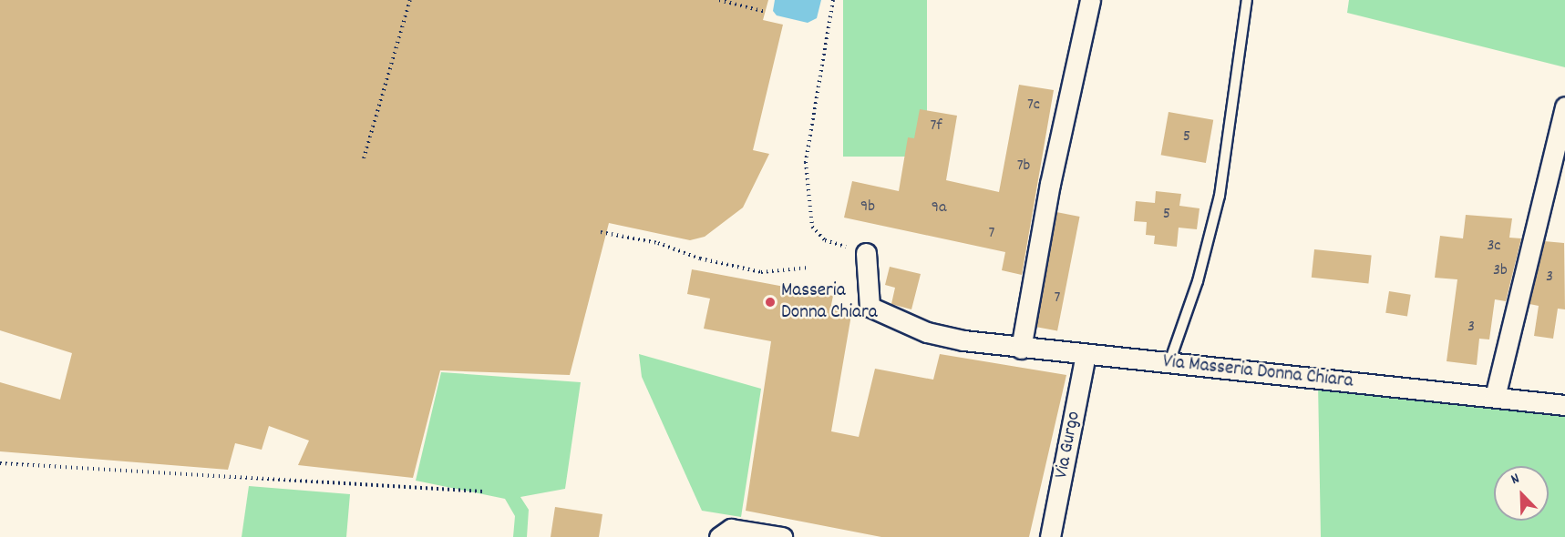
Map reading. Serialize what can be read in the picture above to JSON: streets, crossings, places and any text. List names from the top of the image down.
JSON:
{
  "streets": {
    "street": ["Via Masseria Donna Chiara", "Via Gurgo"]
  },
  "crossings": [
    ["Via Masseria Donna Chiara", "Via Gurgo"]
  ],
  "places": ["Masseria Donna Chiara"],
  "house_numbers": [
    "7c",
    "7f",
    "5",
    "7b",
    "9b",
    "9a",
    "5",
    "7",
    "3c",
    "3b",
    "3",
    "7",
    "3"
  ],
  "north": "top left"
}
